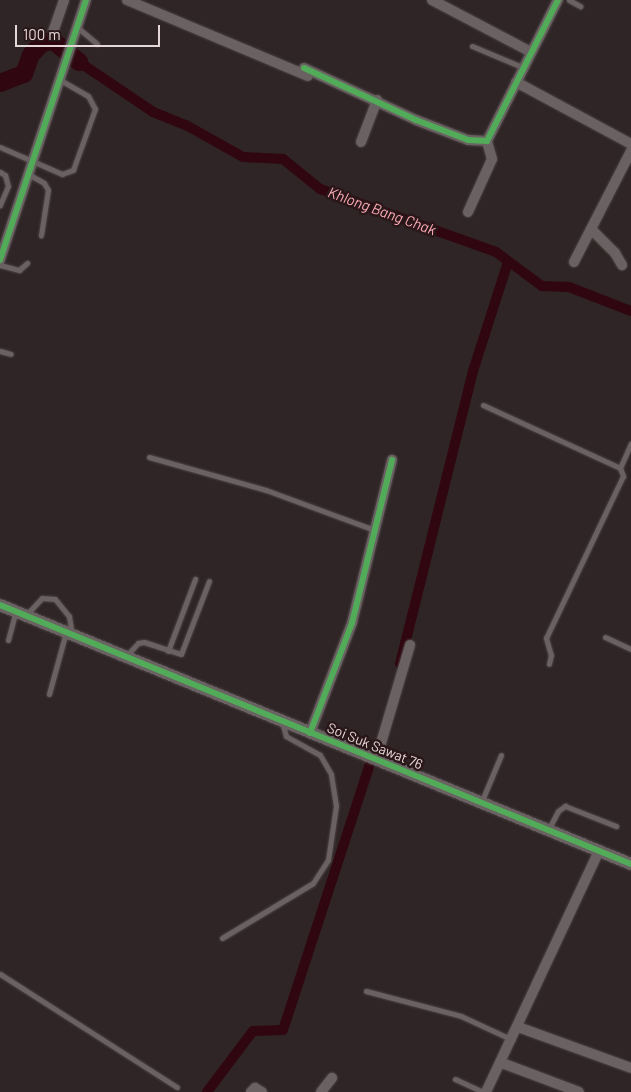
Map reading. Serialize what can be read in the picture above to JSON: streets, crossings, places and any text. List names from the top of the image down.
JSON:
{
  "streets": {
    "street": ["Soi Suk Sawat 76"]
  },
  "water": ["Khlong Bang Chak"],
  "scale_bar": "100 m"
}
